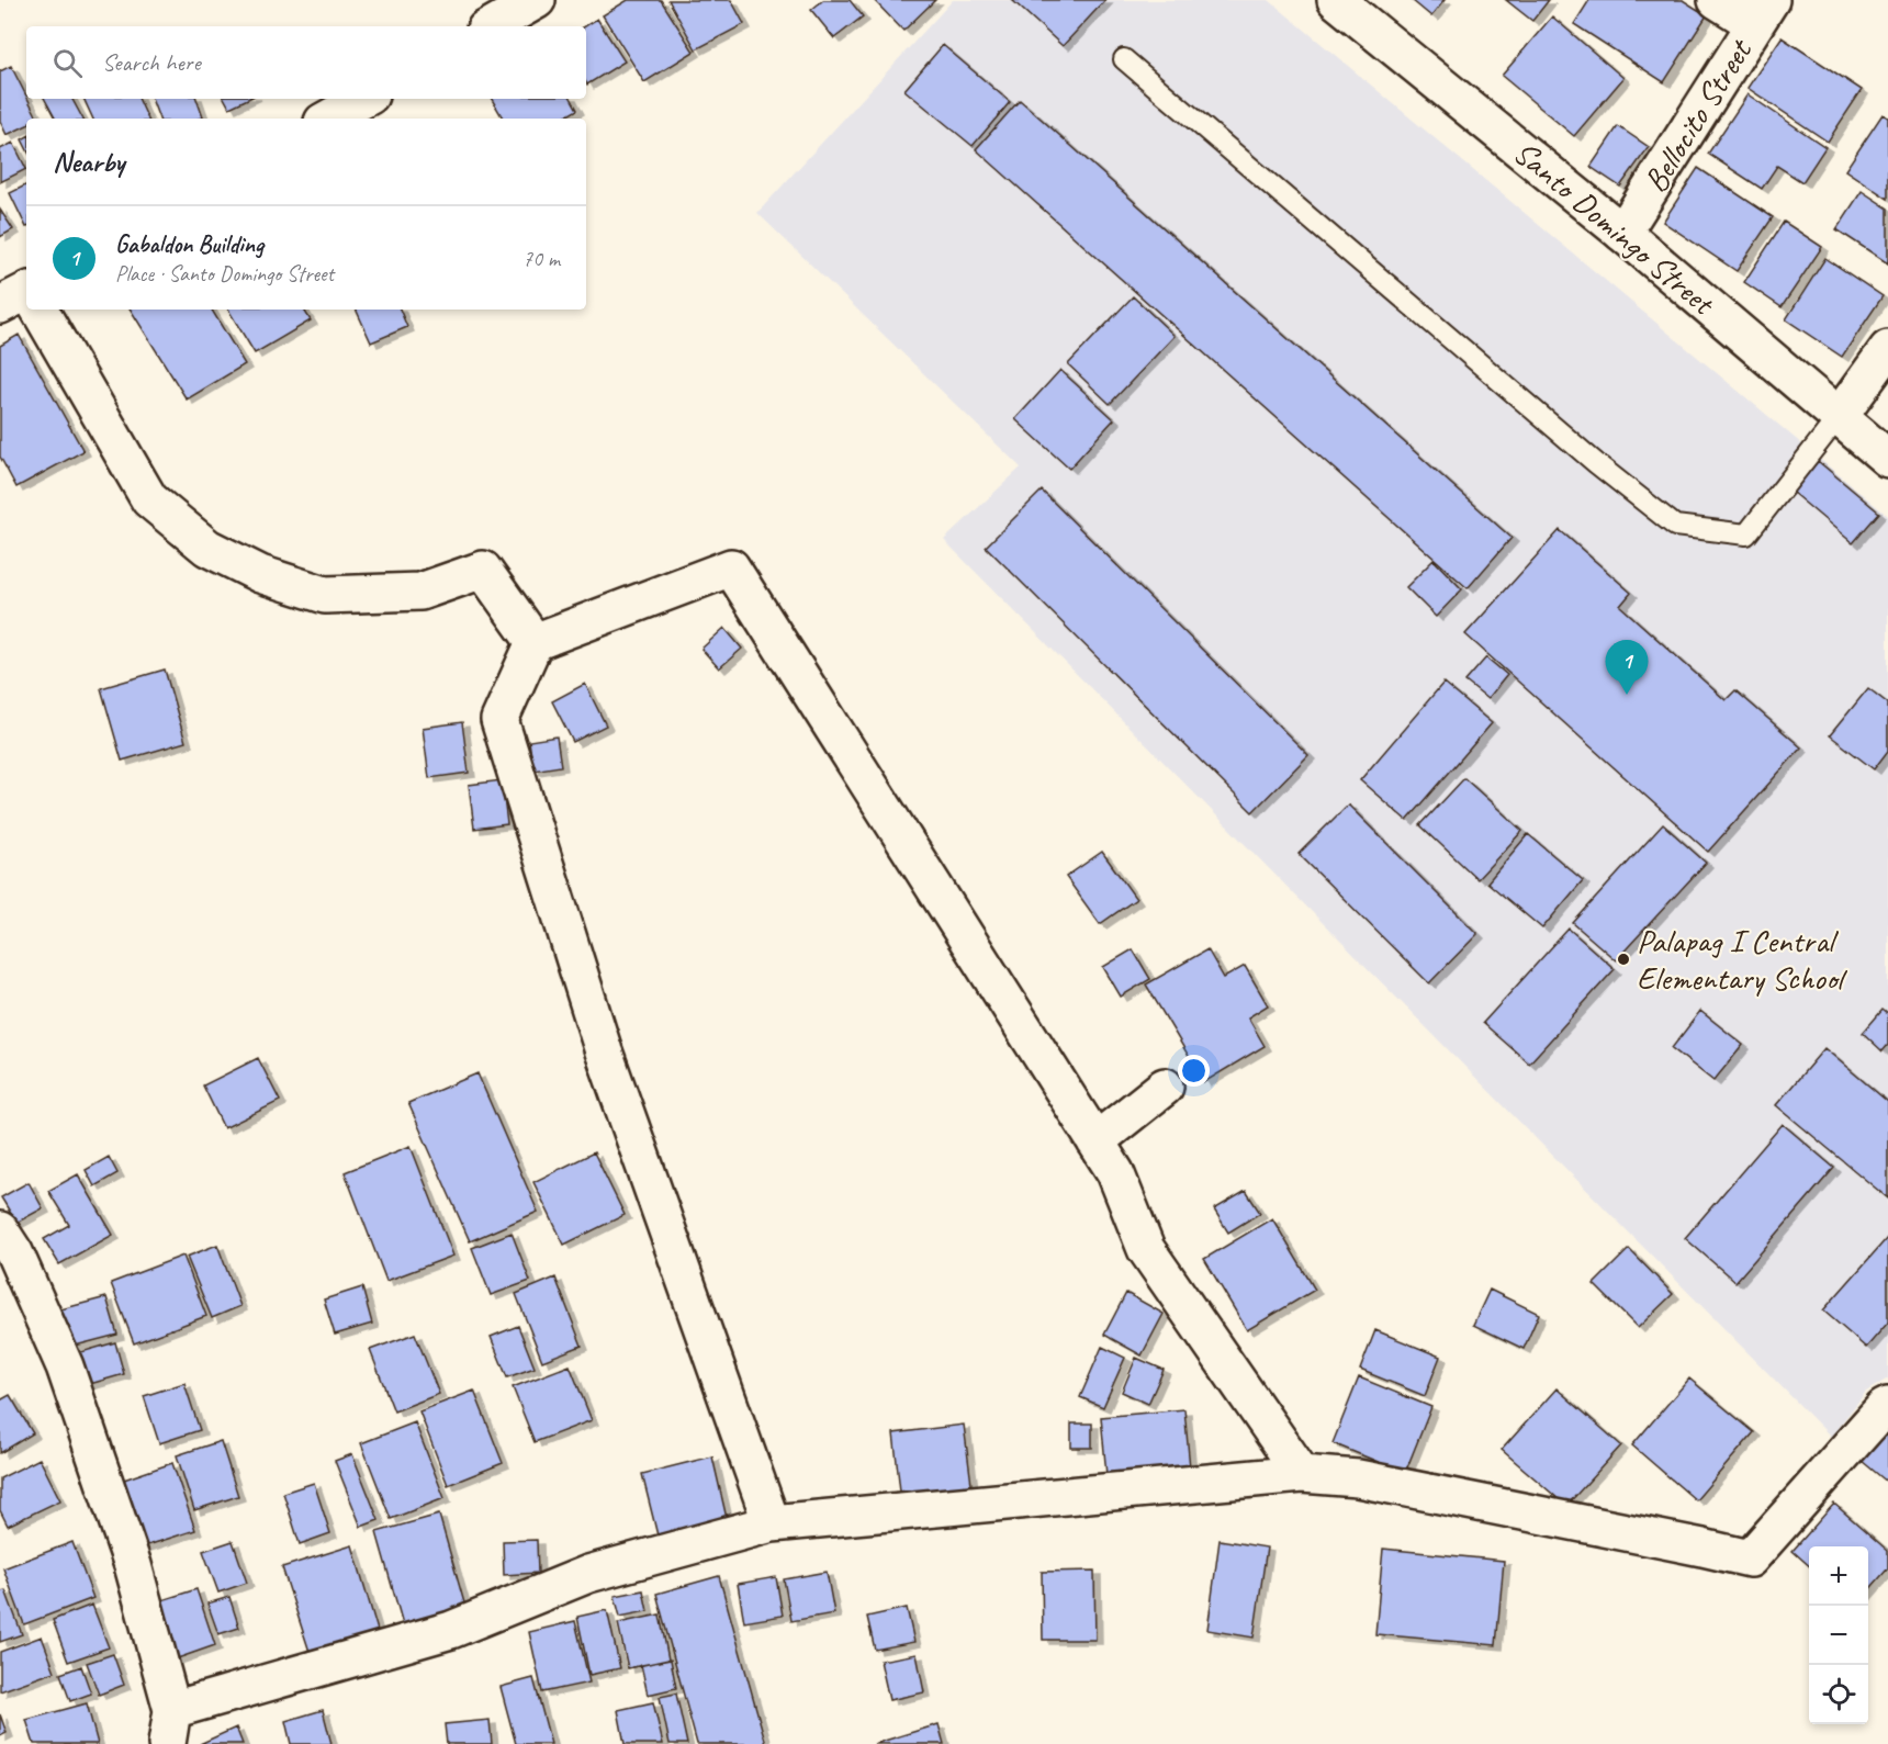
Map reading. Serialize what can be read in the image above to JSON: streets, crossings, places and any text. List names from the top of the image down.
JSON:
{
  "streets": {
    "street": ["Bellocito Street", "Santo Domingo Street"]
  },
  "crossings": [
    ["Bellocito Street", "Santo Domingo Street"]
  ],
  "places": ["Palapag I Central Elementary School"],
  "page": {
    "search": "Search here",
    "heading": "Nearby",
    "list": [
      {
        "mark": "1",
        "name": "Gabaldon Building",
        "note": "Place · Santo Domingo Street",
        "value": "70 m"
      }
    ],
    "pins": "1",
    "map_buttons": ["+", "−"]
  }
}
